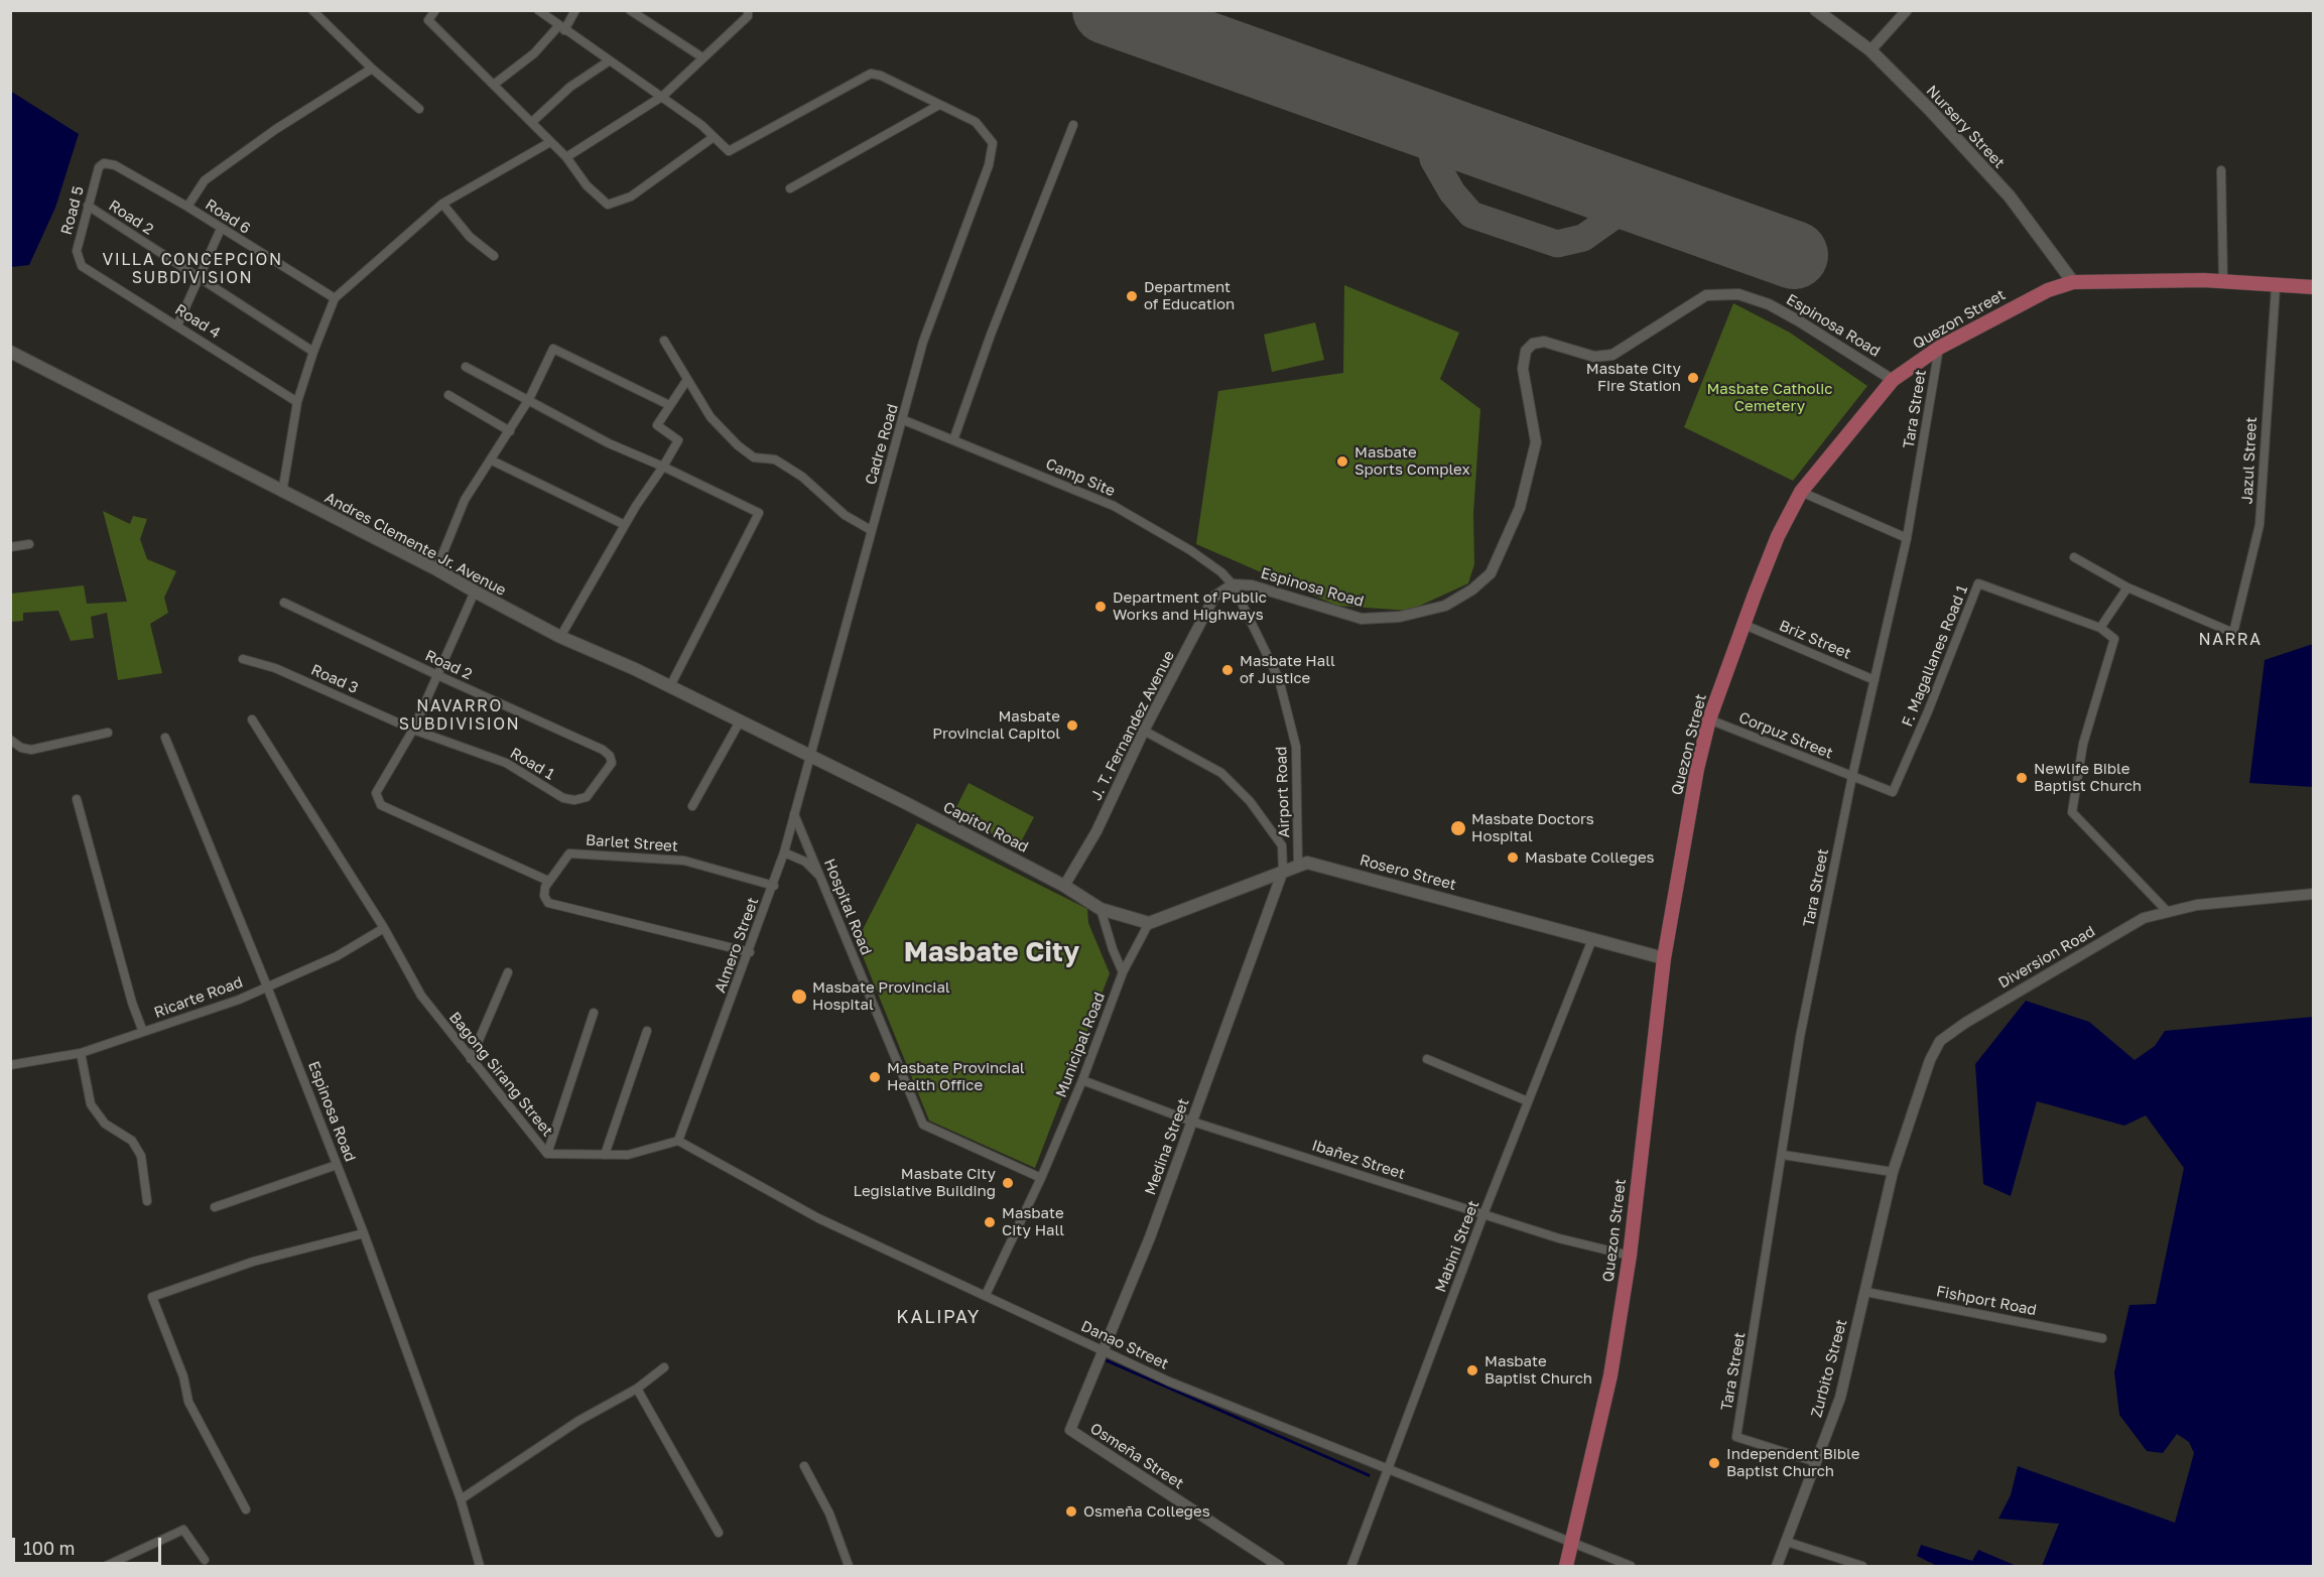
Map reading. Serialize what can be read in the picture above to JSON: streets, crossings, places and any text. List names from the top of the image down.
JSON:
{
  "streets": {
    "main road": [
      "Nursery Street",
      "Quezon Street",
      "Andres Clemente Jr. Avenue",
      "Capitol Road",
      "Rosero Street"
    ],
    "street": [
      "Road 5",
      "Road 6",
      "Road 2",
      "Road 4",
      "Espinosa Road",
      "Tara Street",
      "Cadre Road",
      "Jazul Street",
      "Camp Site",
      "Briz Street",
      "F. Magallanes Road 1",
      "Road 3",
      "J. T. Fernandez Avenue",
      "Corpuz Street",
      "Road 1",
      "Airport Road",
      "Barlet Street",
      "Hospital Road",
      "Almero Street",
      "Diversion Road",
      "Ricarte Road",
      "Municipal Road",
      "Bagong Sirang Street",
      "Medina Street",
      "Ibañez Street",
      "Mabini Street",
      "Fishport Road",
      "Danao Street",
      "Zurbito Street",
      "Osmeña Street"
    ]
  },
  "crossings": [
    ["Nursery Street", "Quezon Street"],
    ["Road 5", "Road 6"],
    ["Road 5", "Road 2"],
    ["Road 5", "Road 4"],
    ["Road 2", "Road 1"],
    ["Quezon Street", "Espinosa Road"],
    ["Quezon Street", "Tara Street"],
    ["Quezon Street", "Jazul Street"],
    ["Quezon Street", "Briz Street"],
    ["Quezon Street", "Corpuz Street"],
    ["Quezon Street", "Rosero Street"],
    ["Quezon Street", "Ibañez Street"],
    ["Quezon Street", "Danao Street"],
    ["Espinosa Road", "Camp Site"],
    ["Espinosa Road", "J. T. Fernandez Avenue"],
    ["Espinosa Road", "Airport Road"],
    ["Espinosa Road", "Ricarte Road"],
    ["Tara Street", "Briz Street"],
    ["Tara Street", "F. Magallanes Road 1"],
    ["Tara Street", "Corpuz Street"],
    ["Tara Street", "Zurbito Street"],
    ["Cadre Road", "Camp Site"],
    ["Cadre Road", "Andres Clemente Jr. Avenue"],
    ["Cadre Road", "Capitol Road"],
    ["Cadre Road", "Almero Street"],
    ["Camp Site", "J. T. Fernandez Avenue"],
    ["Camp Site", "Airport Road"],
    ["Andres Clemente Jr. Avenue", "Capitol Road"],
    ["Andres Clemente Jr. Avenue", "Almero Street"],
    ["F. Magallanes Road 1", "Corpuz Street"],
    ["Road 3", "Road 1"],
    ["J. T. Fernandez Avenue", "Airport Road"],
    ["J. T. Fernandez Avenue", "Capitol Road"],
    ["Airport Road", "Rosero Street"],
    ["Capitol Road", "Rosero Street"],
    ["Capitol Road", "Almero Street"],
    ["Capitol Road", "Municipal Road"],
    ["Barlet Street", "Almero Street"],
    ["Rosero Street", "Municipal Road"],
    ["Rosero Street", "Medina Street"],
    ["Rosero Street", "Mabini Street"],
    ["Hospital Road", "Almero Street"],
    ["Hospital Road", "Municipal Road"],
    ["Almero Street", "Bagong Sirang Street"],
    ["Almero Street", "Danao Street"],
    ["Diversion Road", "Zurbito Street"],
    ["Ricarte Road", "Bagong Sirang Street"],
    ["Municipal Road", "Ibañez Street"],
    ["Municipal Road", "Danao Street"],
    ["Bagong Sirang Street", "Danao Street"],
    ["Medina Street", "Ibañez Street"],
    ["Medina Street", "Danao Street"],
    ["Medina Street", "Osmeña Street"],
    ["Ibañez Street", "Mabini Street"],
    ["Mabini Street", "Danao Street"],
    ["Fishport Road", "Zurbito Street"]
  ],
  "districts": [
    "VILLA CONCEPCION SUBDIVISION",
    "NARRA",
    "NAVARRO SUBDIVISION",
    "Masbate City",
    "KALIPAY"
  ],
  "parks": ["Masbate Catholic Cemetery"],
  "places": [
    "Department of Education",
    "Masbate City Fire Station",
    "Masbate Sports Complex",
    "Department of Public Works and Highways",
    "Masbate Hall of Justice",
    "Masbate Provincial Capitol",
    "Newlife Bible Baptist Church",
    "Masbate Doctors Hospital",
    "Masbate Colleges",
    "Masbate Provincial Hospital",
    "Masbate Provincial Health Office",
    "Masbate City Legislative Building",
    "Masbate City Hall",
    "Masbate Baptist Church",
    "Independent Bible Baptist Church",
    "Osmeña Colleges"
  ],
  "scale_bar": "100 m"
}
